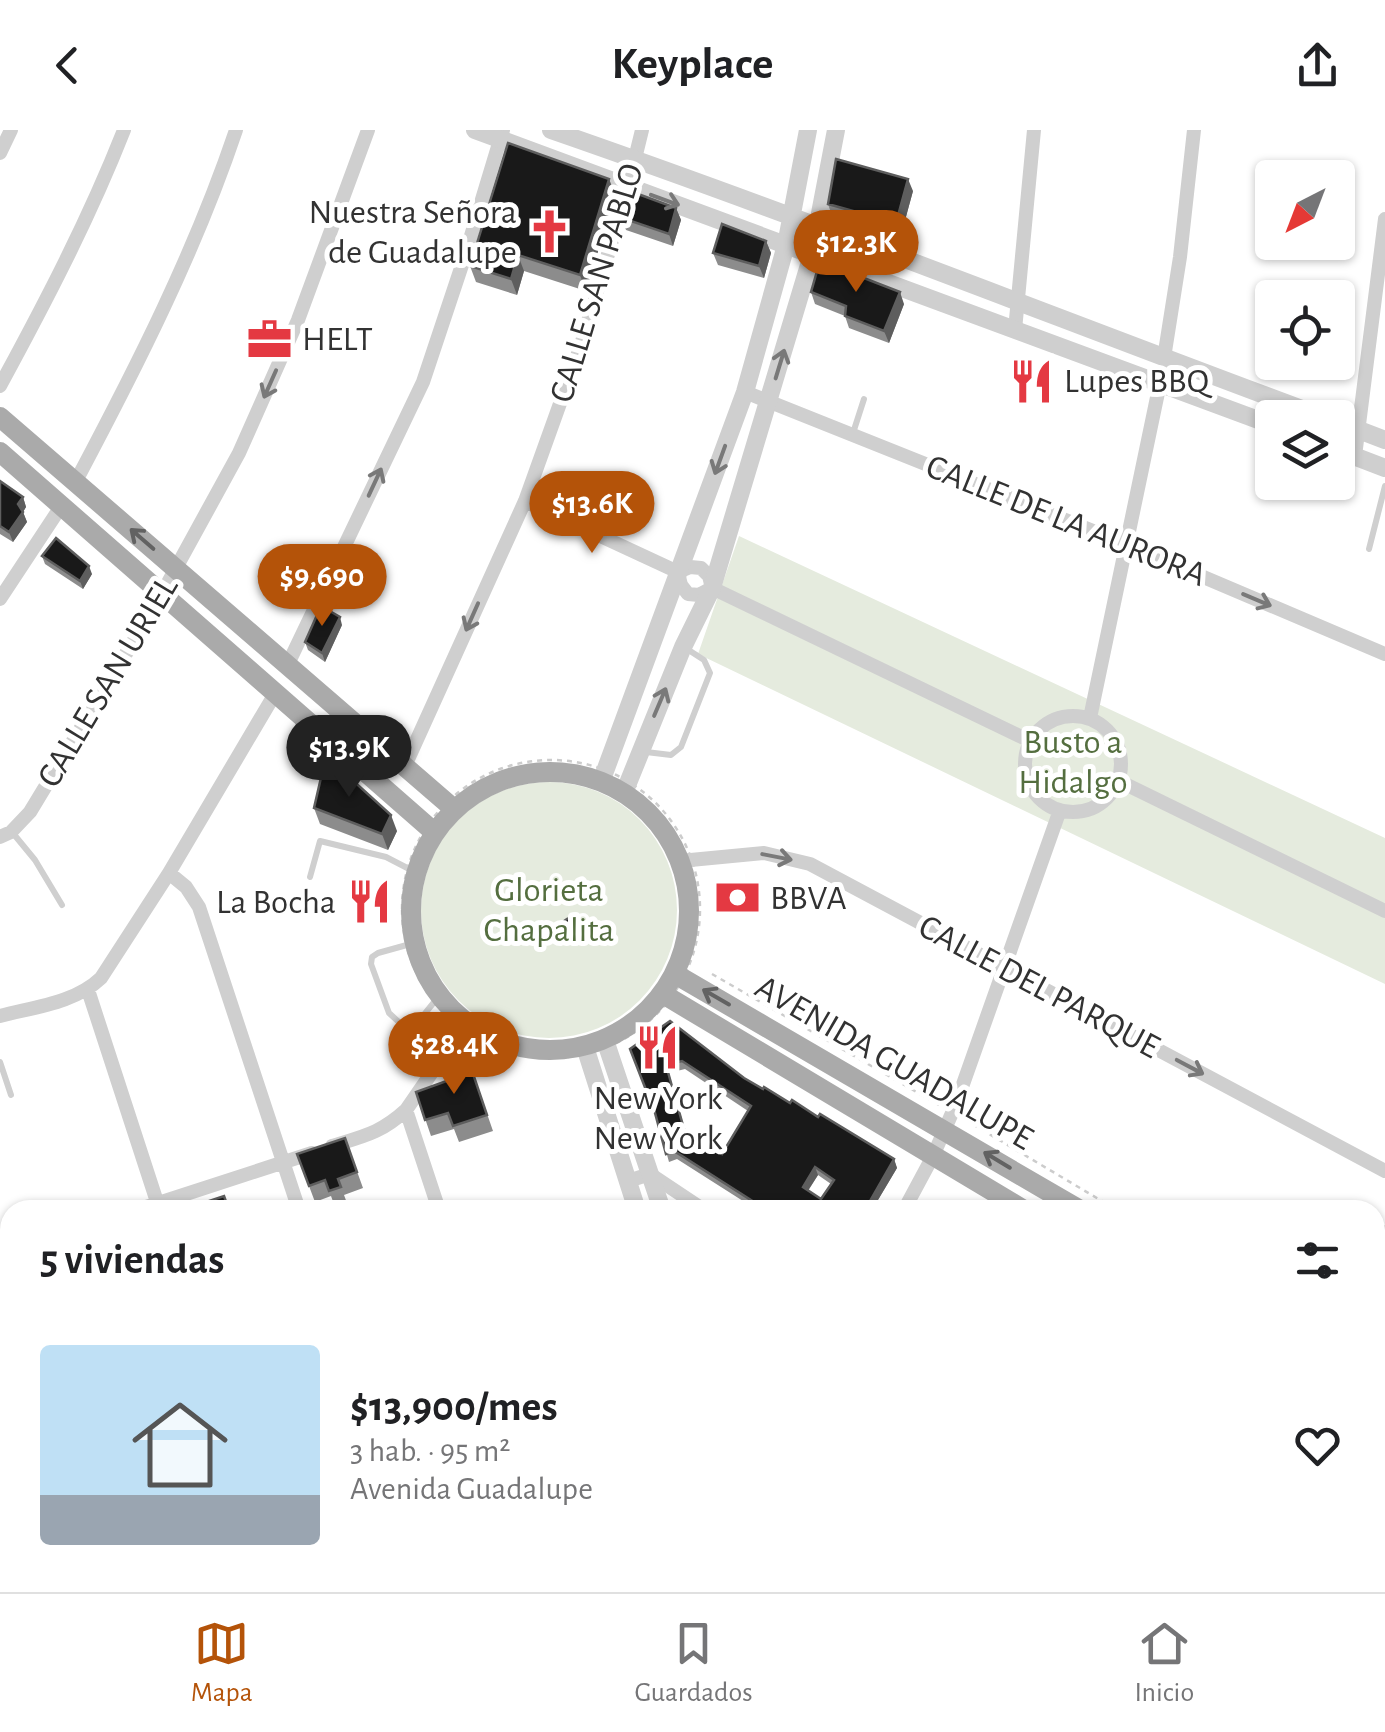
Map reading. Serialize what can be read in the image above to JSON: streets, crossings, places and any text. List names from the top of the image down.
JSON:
{
  "streets": {
    "main road": ["AVENIDA GUADALUPE"],
    "street": [
      "CALLE SAN PABLO",
      "CALLE DE LA AURORA",
      "CALLE SAN URIEL",
      "CALLE DEL PARQUE"
    ]
  },
  "one_way": [
    "CALLE SAN PABLO",
    "CALLE DE LA AURORA",
    "CALLE SAN URIEL",
    "CALLE DEL PARQUE"
  ],
  "parks": ["Busto a Hidalgo", "Glorieta Chapalita"],
  "places": {
    "church": ["Nuestra Señora de Guadalupe"],
    "office": ["HELT"],
    "restaurant": ["Lupes BBQ", "La Bocha", "New York New York"],
    "bank": ["BBVA"]
  },
  "north": "bottom left",
  "page": {
    "header": "Keyplace",
    "price": [
      "$12.3K",
      "$13.6K",
      "$9,690",
      "$13.9K",
      "$28.4K"
    ],
    "heading": "5 viviendas",
    "list": [
      {
        "name": "$13,900/mes",
        "note": "3 hab. · 95 m² · Avenida Guadalupe"
      }
    ],
    "tabs": ["Mapa", "Guardados", "Inicio"]
  }
}
